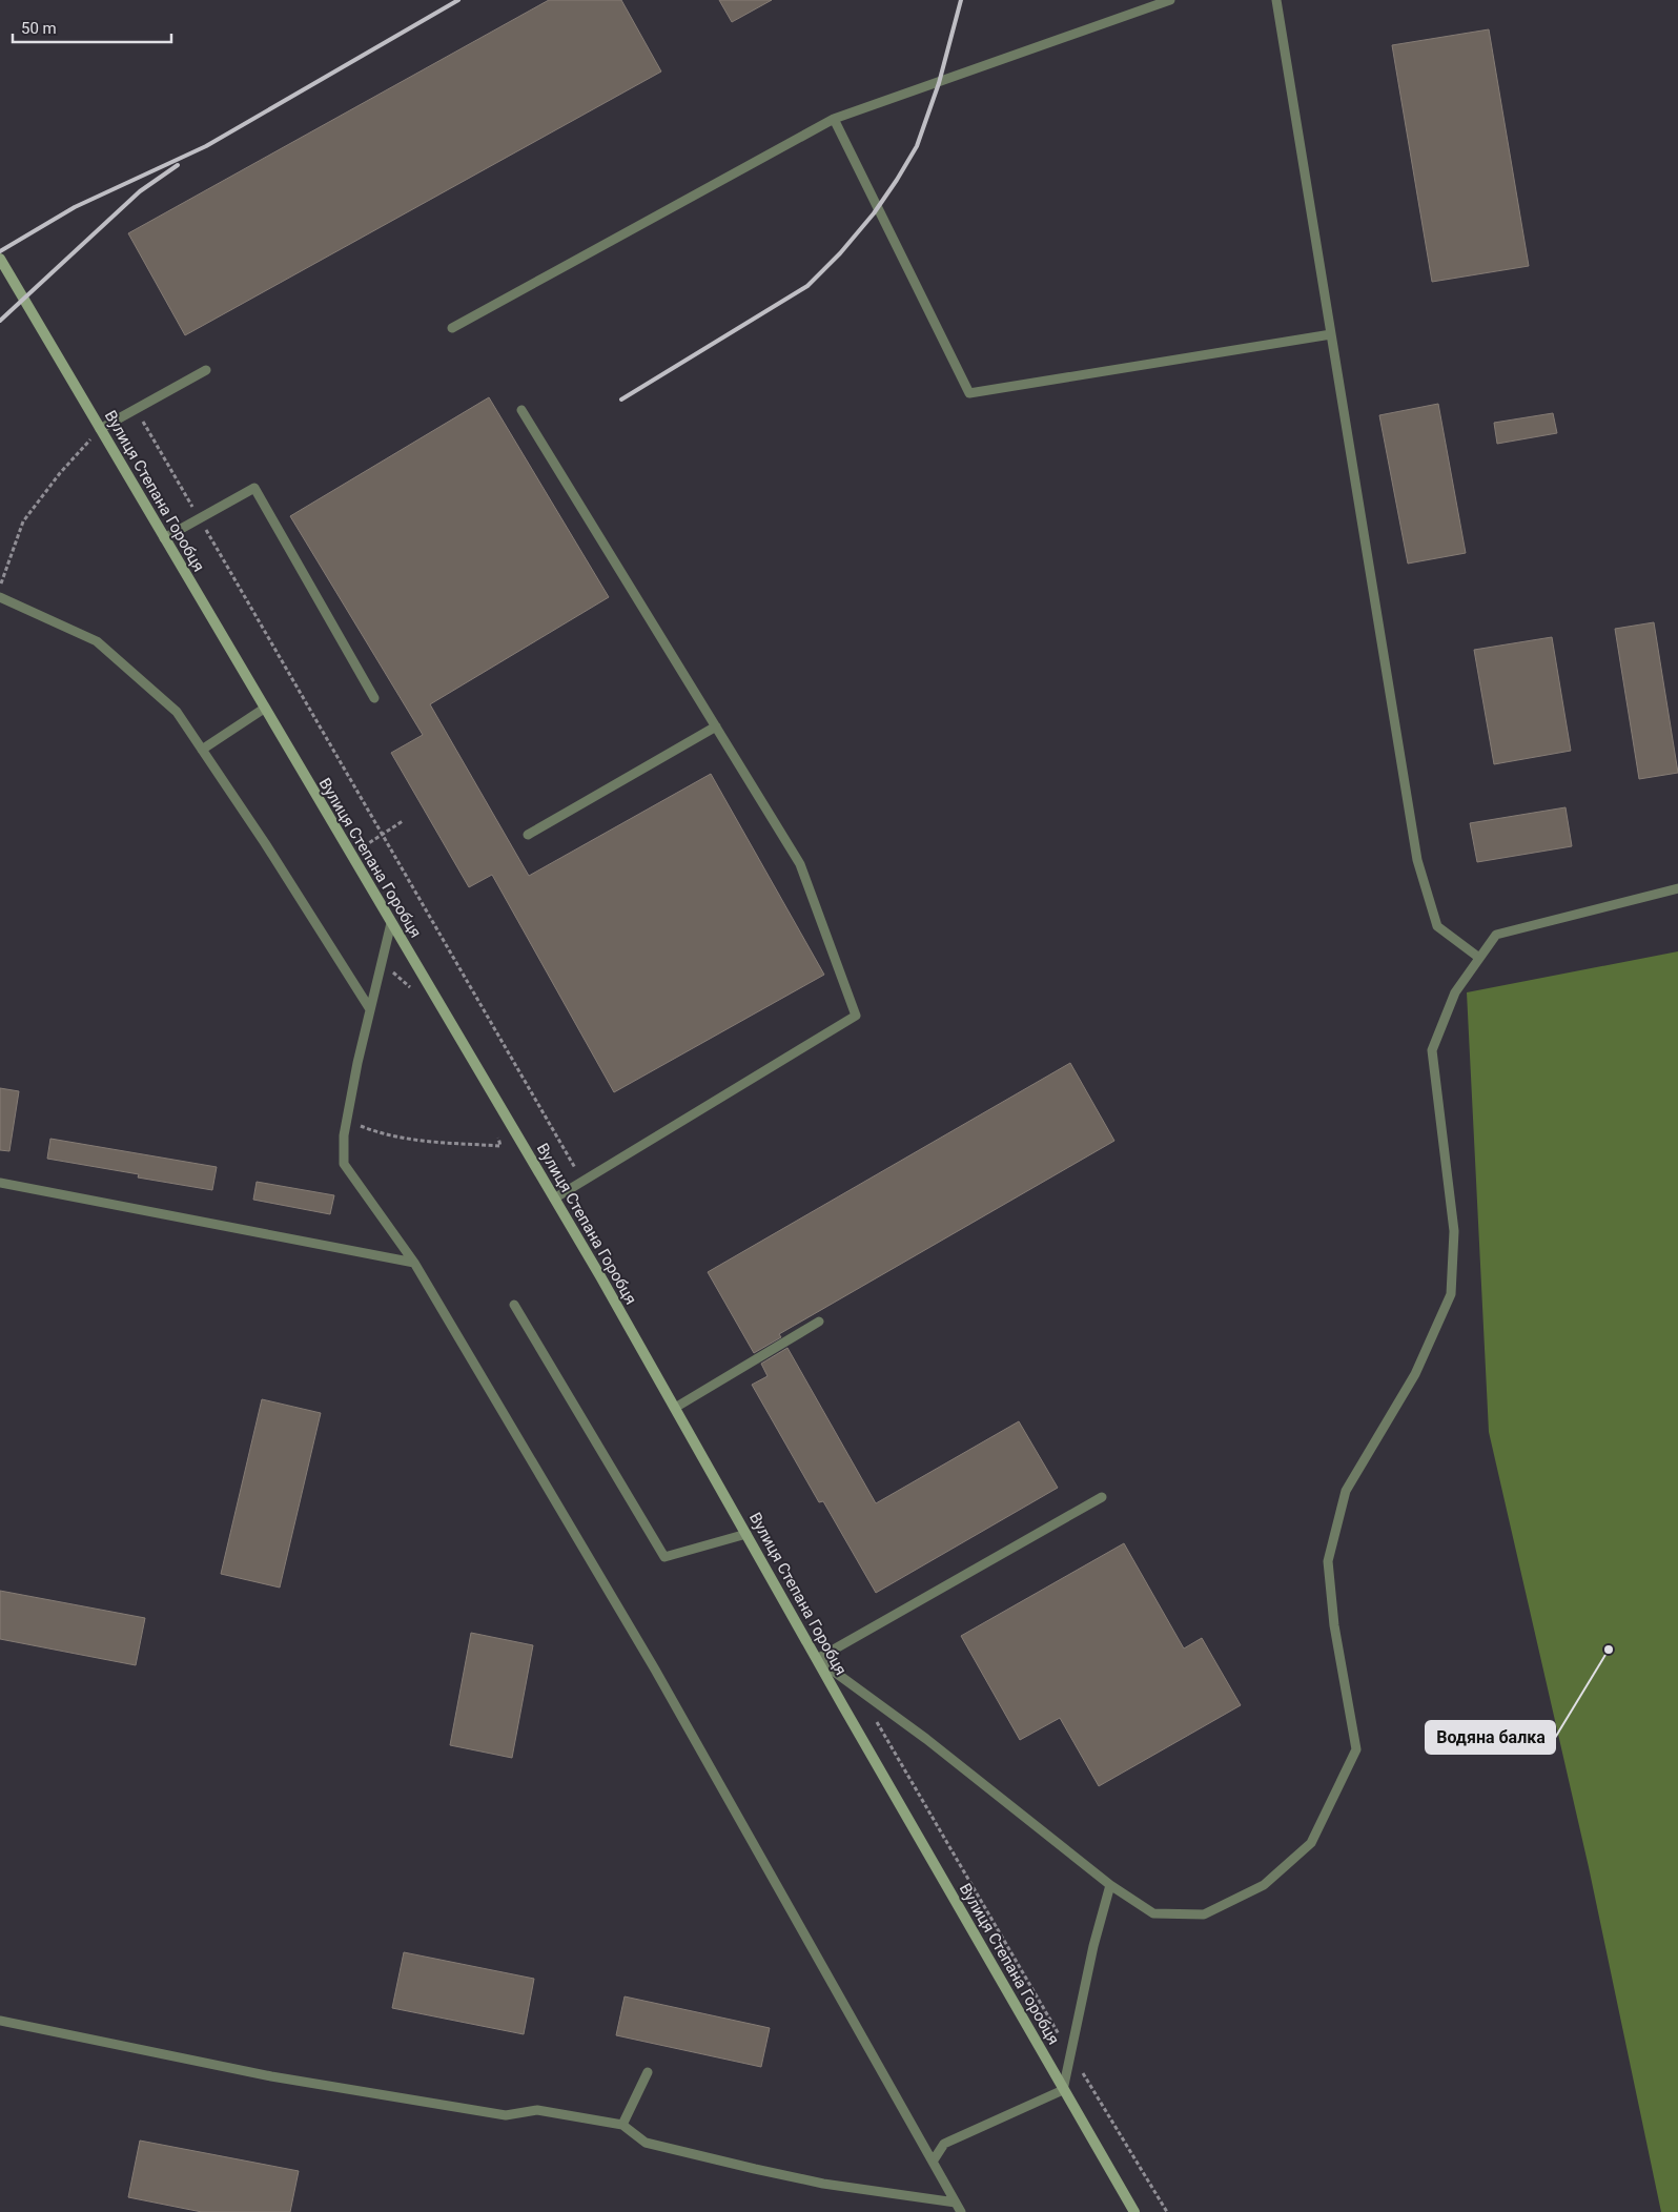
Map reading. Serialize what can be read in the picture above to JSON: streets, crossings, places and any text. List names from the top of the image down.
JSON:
{
  "streets": {
    "main road": ["Вулиця Степана Горобця"]
  },
  "places": ["Водяна балка"],
  "scale_bar": "50 m"
}
